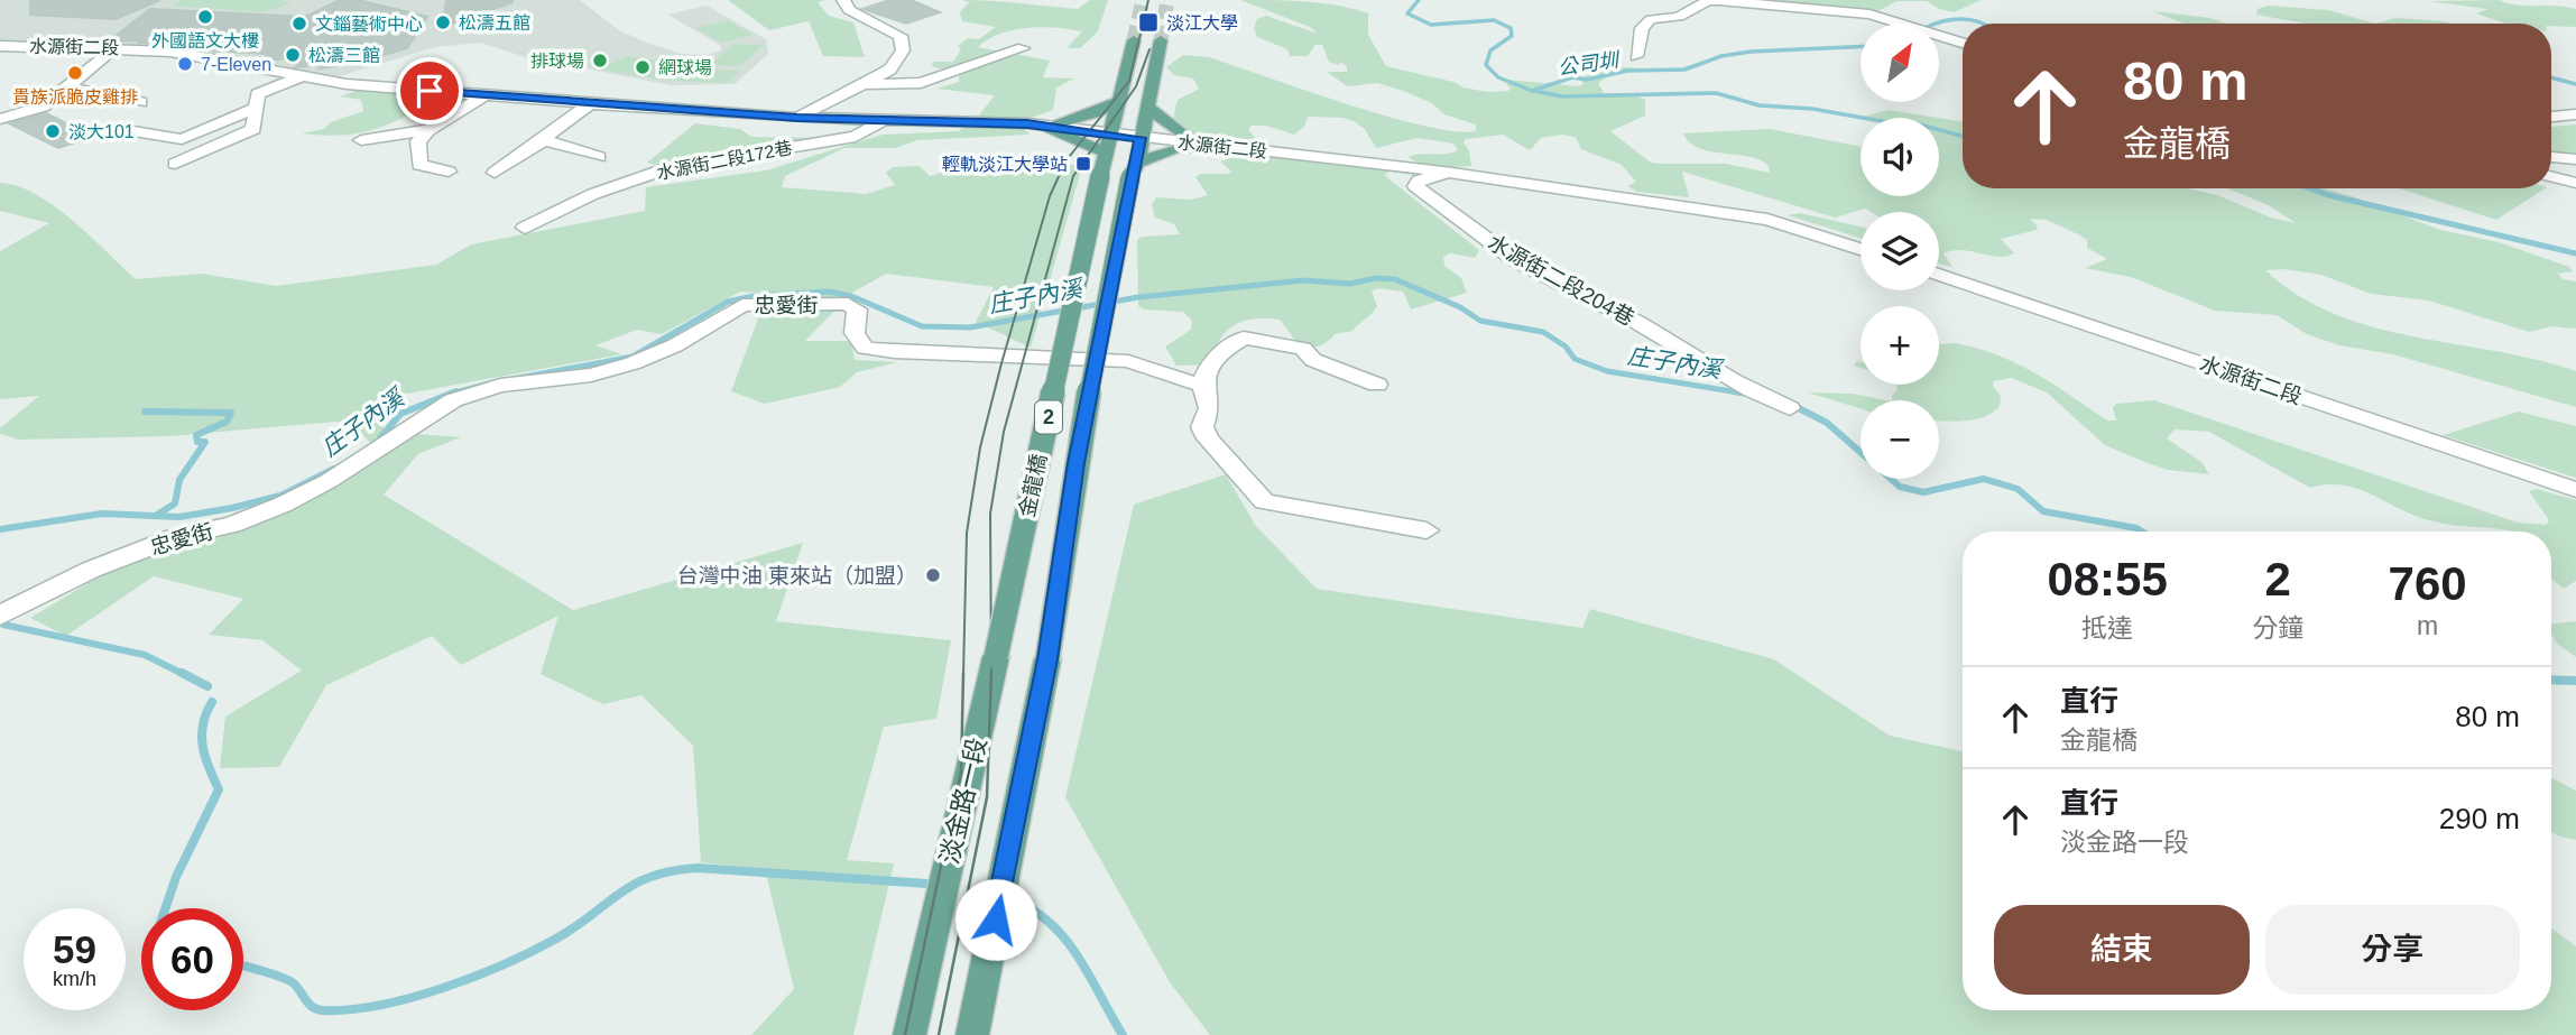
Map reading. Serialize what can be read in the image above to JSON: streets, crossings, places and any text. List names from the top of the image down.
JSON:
{
  "streets": {
    "main road": ["2", "金龍橋", "淡金路一段"],
    "street": [
      "水源街二段",
      "水源街二段172巷",
      "水源街二段204巷",
      "忠愛街"
    ]
  },
  "crossings": [
    ["水源街二段", "水源街二段172巷"],
    ["水源街二段", "水源街二段204巷"],
    ["水源街二段", "2"],
    ["2", "金龍橋"],
    ["金龍橋", "淡金路一段"]
  ],
  "water": ["公司圳", "庄子內溪"],
  "places": {
    "other": [
      "外國語文大樓",
      "松濤五館",
      "文錙藝術中心",
      "松濤三館",
      "排球場",
      "7-Eleven",
      "網球場",
      "貴族派脆皮雞排",
      "淡大101",
      "台灣中油 東來站（加盟）"
    ],
    "transit": ["淡江大學", "輕軌淡江大學站"]
  },
  "north": "top right",
  "page": {
    "map_buttons": ["+", "−"],
    "turn": ["80 m", "金龍橋"],
    "eta": [
      "08:55",
      "抵達",
      "2",
      "分鐘",
      "760",
      "m"
    ],
    "list": [
      {
        "name": "直行",
        "note": "金龍橋",
        "value": "80 m"
      },
      {
        "name": "直行",
        "note": "淡金路一段",
        "value": "290 m"
      }
    ],
    "buttons": ["結束", "分享"],
    "speed": "59 km/h",
    "limit": "60"
  }
}
